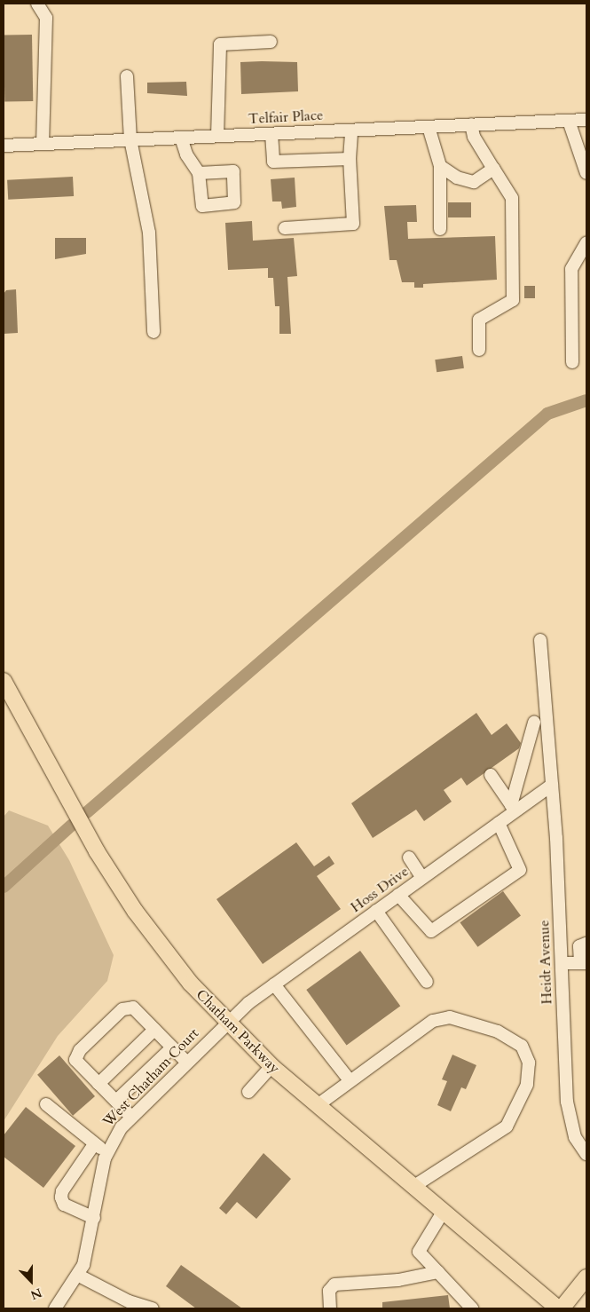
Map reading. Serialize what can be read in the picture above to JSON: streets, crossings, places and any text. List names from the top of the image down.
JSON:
{
  "streets": {
    "main road": ["Chatham Parkway"],
    "street": [
      "Telfair Place",
      "Hoss Drive",
      "Heidt Avenue",
      "West Chatham Court"
    ]
  },
  "crossings": [
    ["Hoss Drive", "Heidt Avenue"],
    ["Hoss Drive", "Chatham Parkway"],
    ["Hoss Drive", "West Chatham Court"],
    ["Chatham Parkway", "West Chatham Court"]
  ],
  "north": "bottom"
}
